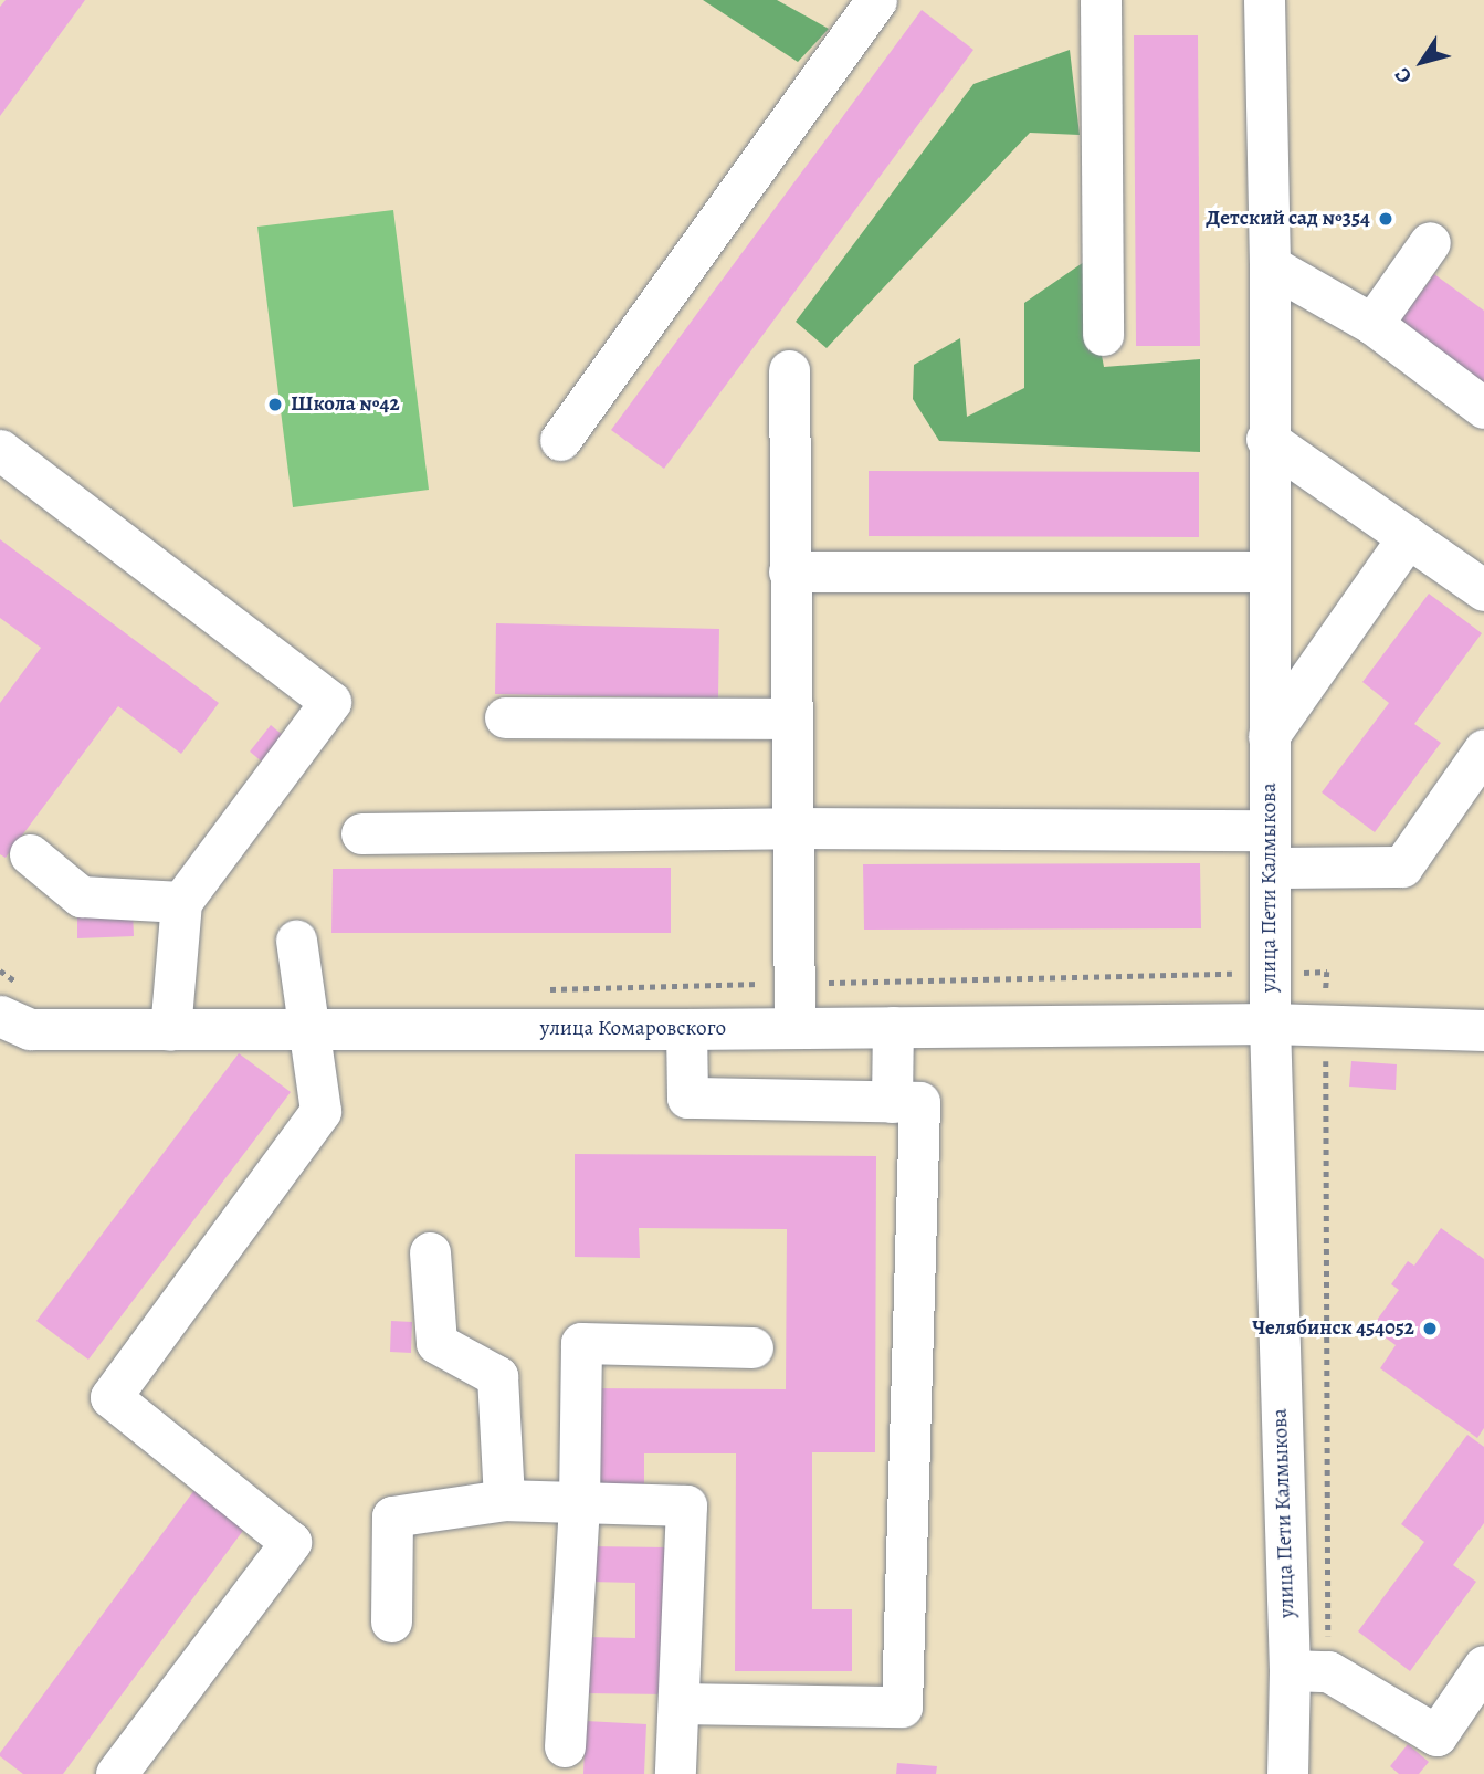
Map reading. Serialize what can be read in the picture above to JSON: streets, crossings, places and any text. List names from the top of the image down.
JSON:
{
  "streets": {
    "street": ["улица Пети Калмыкова", "улица Комаровского"]
  },
  "crossings": [
    ["улица Пети Калмыкова", "улица Комаровского"]
  ],
  "places": ["Детский сад №354", "Школа №42", "Челябинск 454052"],
  "north": "bottom left"
}
